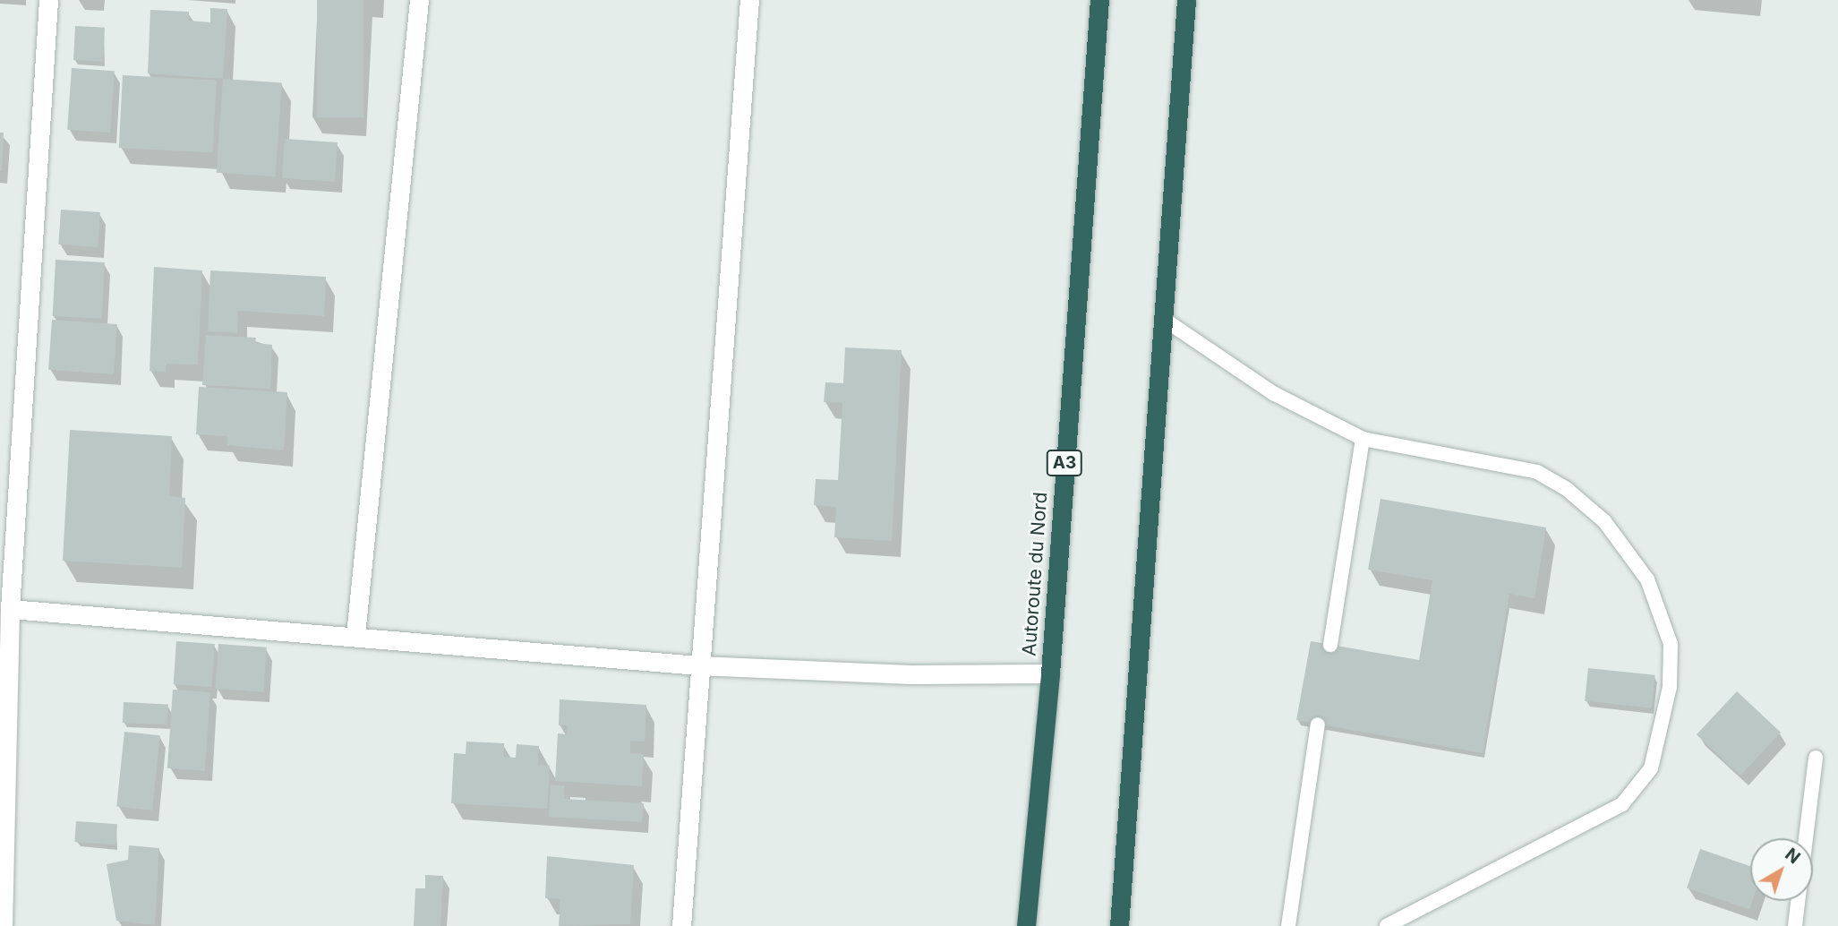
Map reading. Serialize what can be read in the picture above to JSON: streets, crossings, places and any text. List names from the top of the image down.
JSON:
{
  "streets": {
    "highway": ["A3", "Autoroute du Nord"]
  },
  "north": "top right"
}
